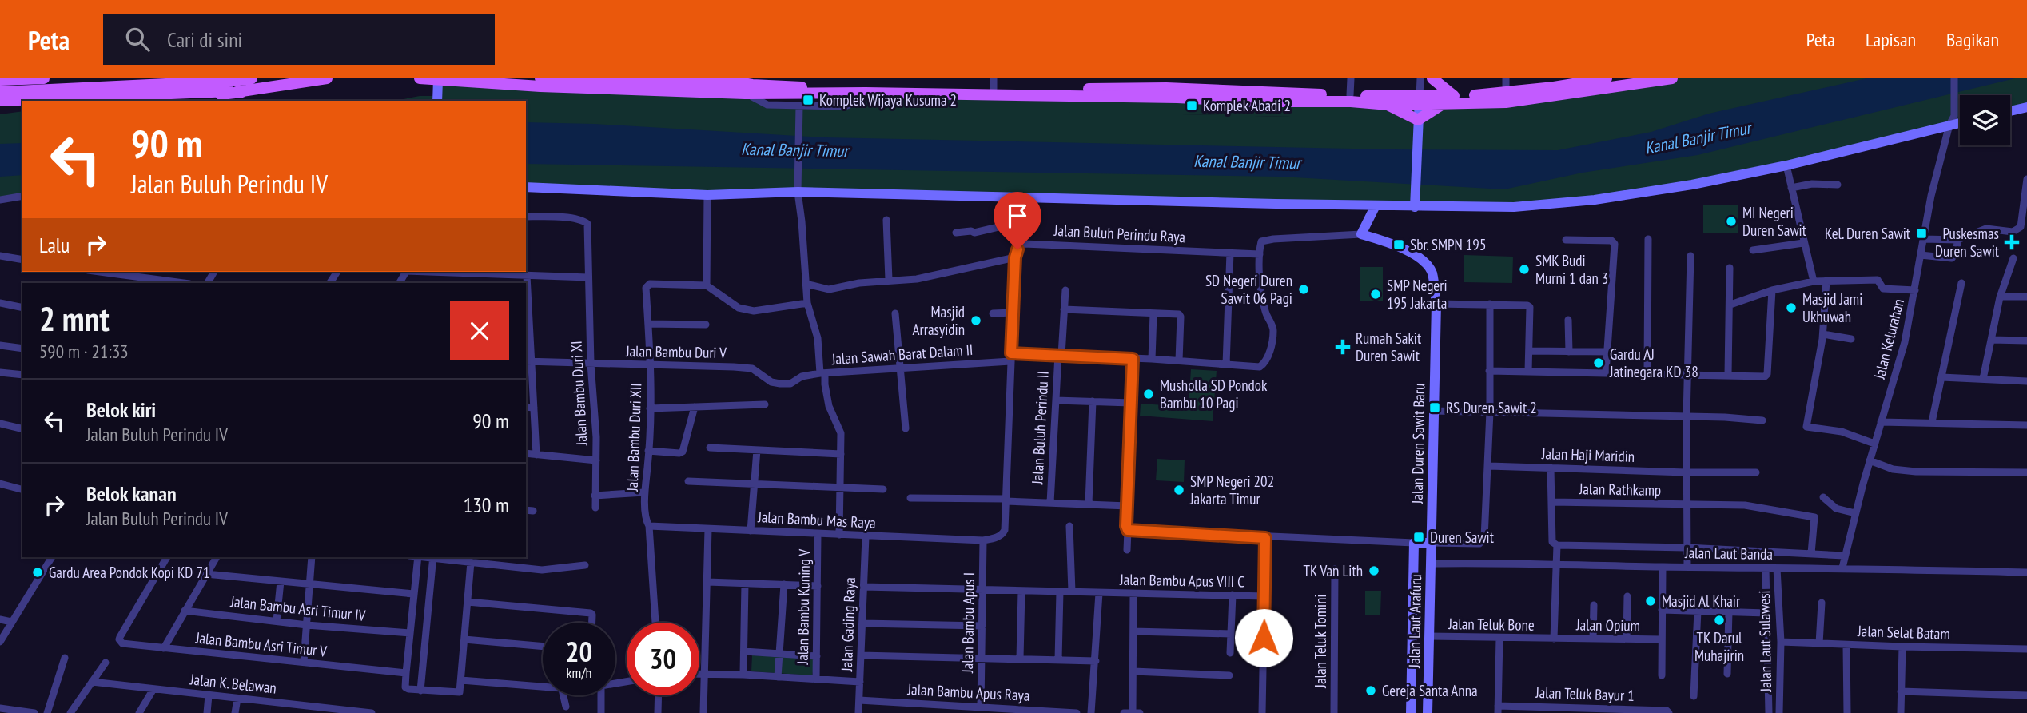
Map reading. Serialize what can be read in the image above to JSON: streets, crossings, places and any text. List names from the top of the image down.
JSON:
{
  "streets": {
    "street": [
      "Jalan Buluh Perindu Raya",
      "Jalan Kelurahan",
      "Jalan Bambu Duri V",
      "Jalan Sawah Barat Dalam II",
      "Jalan Bambu Duri XI",
      "Jalan Buluh Perindu II",
      "Jalan Bambu Duri XII",
      "Jalan Duren Sawit Baru",
      "Jalan Haji Maridin",
      "Jalan Rathkamp",
      "Jalan Bambu Mas Raya",
      "Jalan Laut Banda",
      "Jalan Bambu Apus VIII C",
      "Jalan Bambu Kuning V",
      "Jalan Bambu Asri Timur IV",
      "Jalan Laut Arafuru",
      "Jalan Bambu Apus I",
      "Jalan Gading Raya",
      "Jalan Teluk Bone",
      "Jalan Opium",
      "Jalan Selat Batam",
      "Jalan Teluk Tomini",
      "Jalan Laut Sulawesi",
      "Jalan Bambu Asri Timur V",
      "Jalan K. Belawan",
      "Jalan Bambu Apus Raya",
      "Jalan Teluk Bayur 1"
    ]
  },
  "crossings": [
    ["Jalan Buluh Perindu Raya", "Jalan Sawah Barat Dalam II"],
    ["Jalan Kelurahan", "Jalan Laut Banda"],
    ["Jalan Bambu Duri V", "Jalan Sawah Barat Dalam II"],
    ["Jalan Bambu Duri V", "Jalan Bambu Duri XI"],
    ["Jalan Bambu Duri V", "Jalan Bambu Duri XII"],
    ["Jalan Sawah Barat Dalam II", "Jalan Buluh Perindu II"],
    ["Jalan Bambu Duri XII", "Jalan Bambu Mas Raya"],
    ["Jalan Duren Sawit Baru", "Jalan Laut Banda"],
    ["Jalan Duren Sawit Baru", "Jalan Laut Arafuru"],
    ["Jalan Rathkamp", "Jalan Laut Banda"],
    ["Jalan Bambu Mas Raya", "Jalan Bambu Kuning V"],
    ["Jalan Bambu Mas Raya", "Jalan Bambu Apus I"],
    ["Jalan Bambu Mas Raya", "Jalan Gading Raya"],
    ["Jalan Laut Banda", "Jalan Laut Arafuru"],
    ["Jalan Laut Banda", "Jalan Laut Sulawesi"],
    ["Jalan Bambu Apus VIII C", "Jalan Bambu Apus I"],
    ["Jalan Bambu Apus VIII C", "Jalan Gading Raya"],
    ["Jalan Laut Arafuru", "Jalan Teluk Bone"],
    ["Jalan Bambu Apus I", "Jalan Bambu Apus Raya"],
    ["Jalan Gading Raya", "Jalan Bambu Apus Raya"],
    ["Jalan Teluk Bone", "Jalan Opium"],
    ["Jalan Selat Batam", "Jalan Laut Sulawesi"]
  ],
  "water": ["Kanal Banjir Timur"],
  "places": {
    "transit": [
      "Komplek Wijaya Kusuma 2",
      "Komplek Abadi 2",
      "Kel. Duren Sawit",
      "Sbr. SMPN 195",
      "RS Duren Sawit 2",
      "Duren Sawit"
    ],
    "other": [
      "MI Negeri Duren Sawit",
      "SMK Budi Murni 1 dan 3",
      "SD Negeri Duren Sawit 06 Pagi",
      "SMP Negeri 195 Jakarta",
      "Masjid Jami Ukhuwah",
      "Masjid Arrasyidin",
      "Gardu AJ Jatinegara KD 38",
      "Musholla SD Pondok Bambu 10 Pagi",
      "SMP Negeri 202 Jakarta Timur",
      "TK Van Lith",
      "Gardu Area Pondok Kopi KD 71",
      "Masjid Al Khair",
      "TK Darul Muhajirin",
      "Gereja Santa Anna"
    ],
    "health": ["Puskesmas Duren Sawit", "Rumah Sakit Duren Sawit"]
  },
  "page": {
    "header": "Peta",
    "search": "Cari di sini",
    "nav": ["Peta", "Lapisan", "Bagikan"],
    "turn": ["90 m", "Jalan Buluh Perindu IV"],
    "then": "Lalu",
    "heading": ["2 mnt", "590 m · 21:33"],
    "list": [
      {
        "name": "Belok kiri",
        "note": "Jalan Buluh Perindu IV",
        "value": "90 m"
      },
      {
        "name": "Belok kanan",
        "note": "Jalan Buluh Perindu IV",
        "value": "130 m"
      }
    ],
    "speed": "20 km/h",
    "limit": "30"
  }
}
